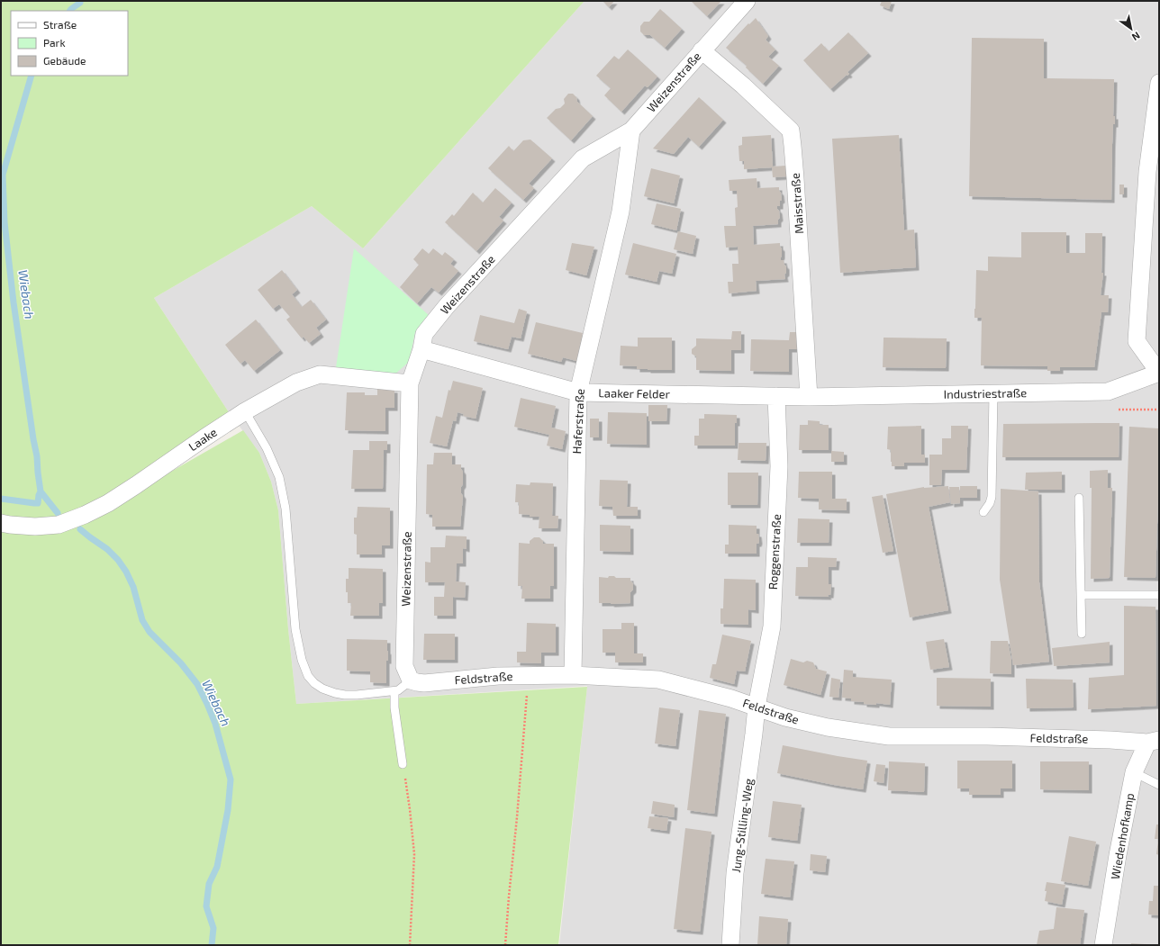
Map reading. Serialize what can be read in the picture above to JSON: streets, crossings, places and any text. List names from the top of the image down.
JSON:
{
  "streets": {
    "street": [
      "Weizenstraße",
      "Maisstraße",
      "Laaker Felder",
      "Industriestraße",
      "Haferstraße",
      "Laake",
      "Roggenstraße",
      "Feldstraße",
      "Jung-Stilling-Weg",
      "Wiedenhofkamp"
    ]
  },
  "crossings": [
    ["Weizenstraße", "Maisstraße"],
    ["Weizenstraße", "Laaker Felder"],
    ["Weizenstraße", "Haferstraße"],
    ["Weizenstraße", "Laake"],
    ["Weizenstraße", "Feldstraße"],
    ["Maisstraße", "Laaker Felder"],
    ["Maisstraße", "Industriestraße"],
    ["Laaker Felder", "Industriestraße"],
    ["Laaker Felder", "Haferstraße"],
    ["Laaker Felder", "Roggenstraße"],
    ["Haferstraße", "Feldstraße"],
    ["Roggenstraße", "Feldstraße"],
    ["Roggenstraße", "Jung-Stilling-Weg"],
    ["Feldstraße", "Jung-Stilling-Weg"],
    ["Feldstraße", "Wiedenhofkamp"]
  ],
  "water": ["Wiebach"],
  "legend": ["Straße", "Park", "Gebäude"],
  "north": "bottom right"
}
